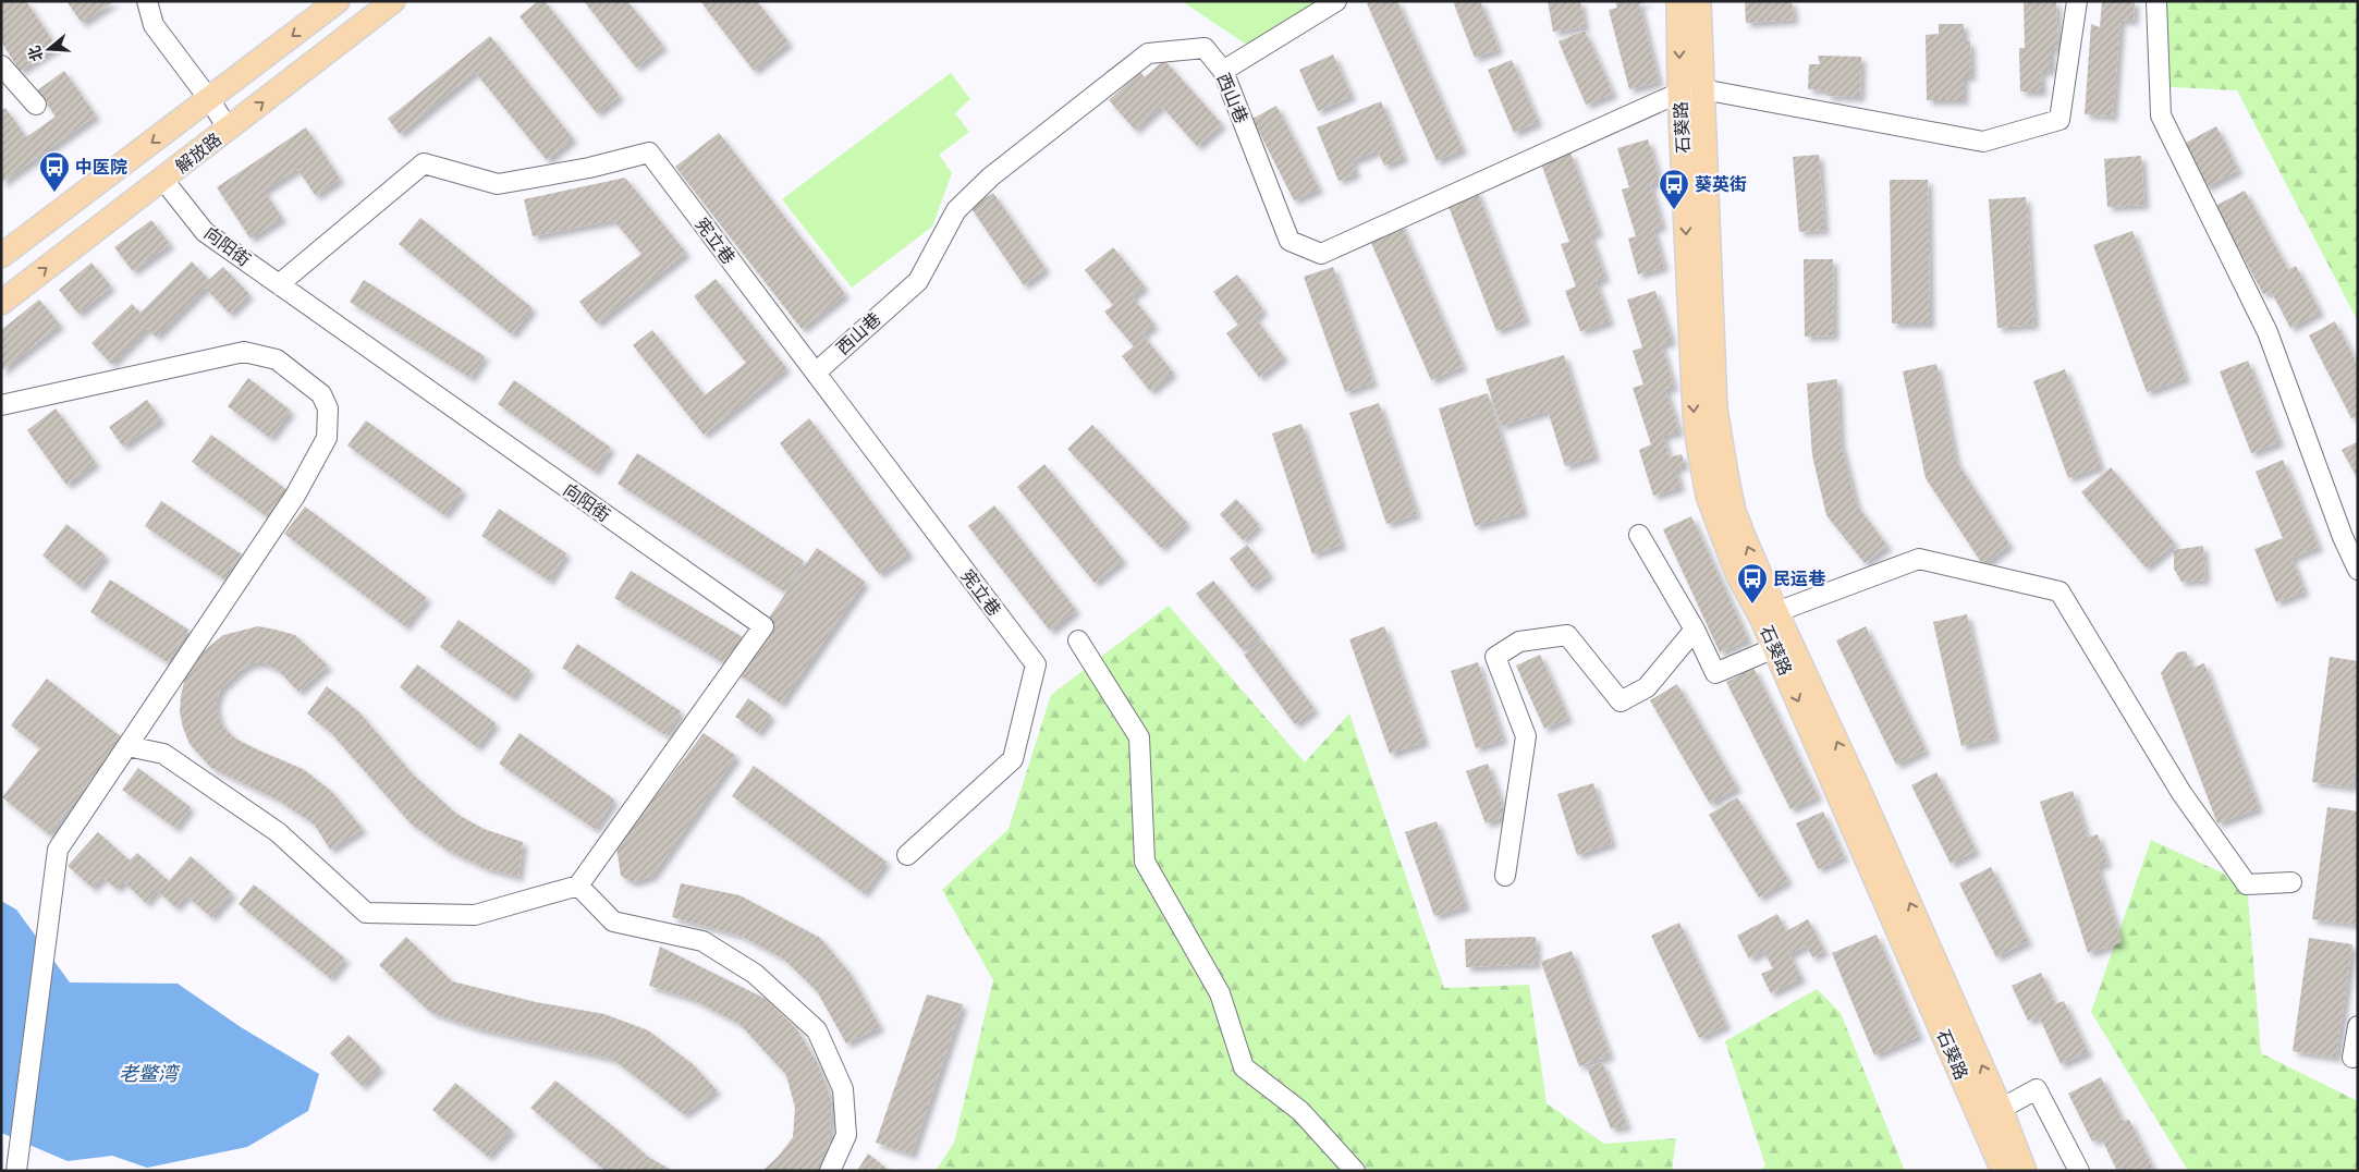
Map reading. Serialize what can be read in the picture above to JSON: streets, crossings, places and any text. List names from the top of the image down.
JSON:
{
  "streets": {
    "main road": ["石葵路", "解放路"],
    "street": ["西山巷", "宪立巷", "向阳街"]
  },
  "crossings": [
    ["西山巷", "石葵路"],
    ["西山巷", "宪立巷"],
    ["解放路", "向阳街"],
    ["宪立巷", "向阳街"]
  ],
  "water": ["老鳖湾"],
  "places": {
    "bus stop": ["中医院", "葵英街", "民运巷"]
  },
  "north": "left"
}
